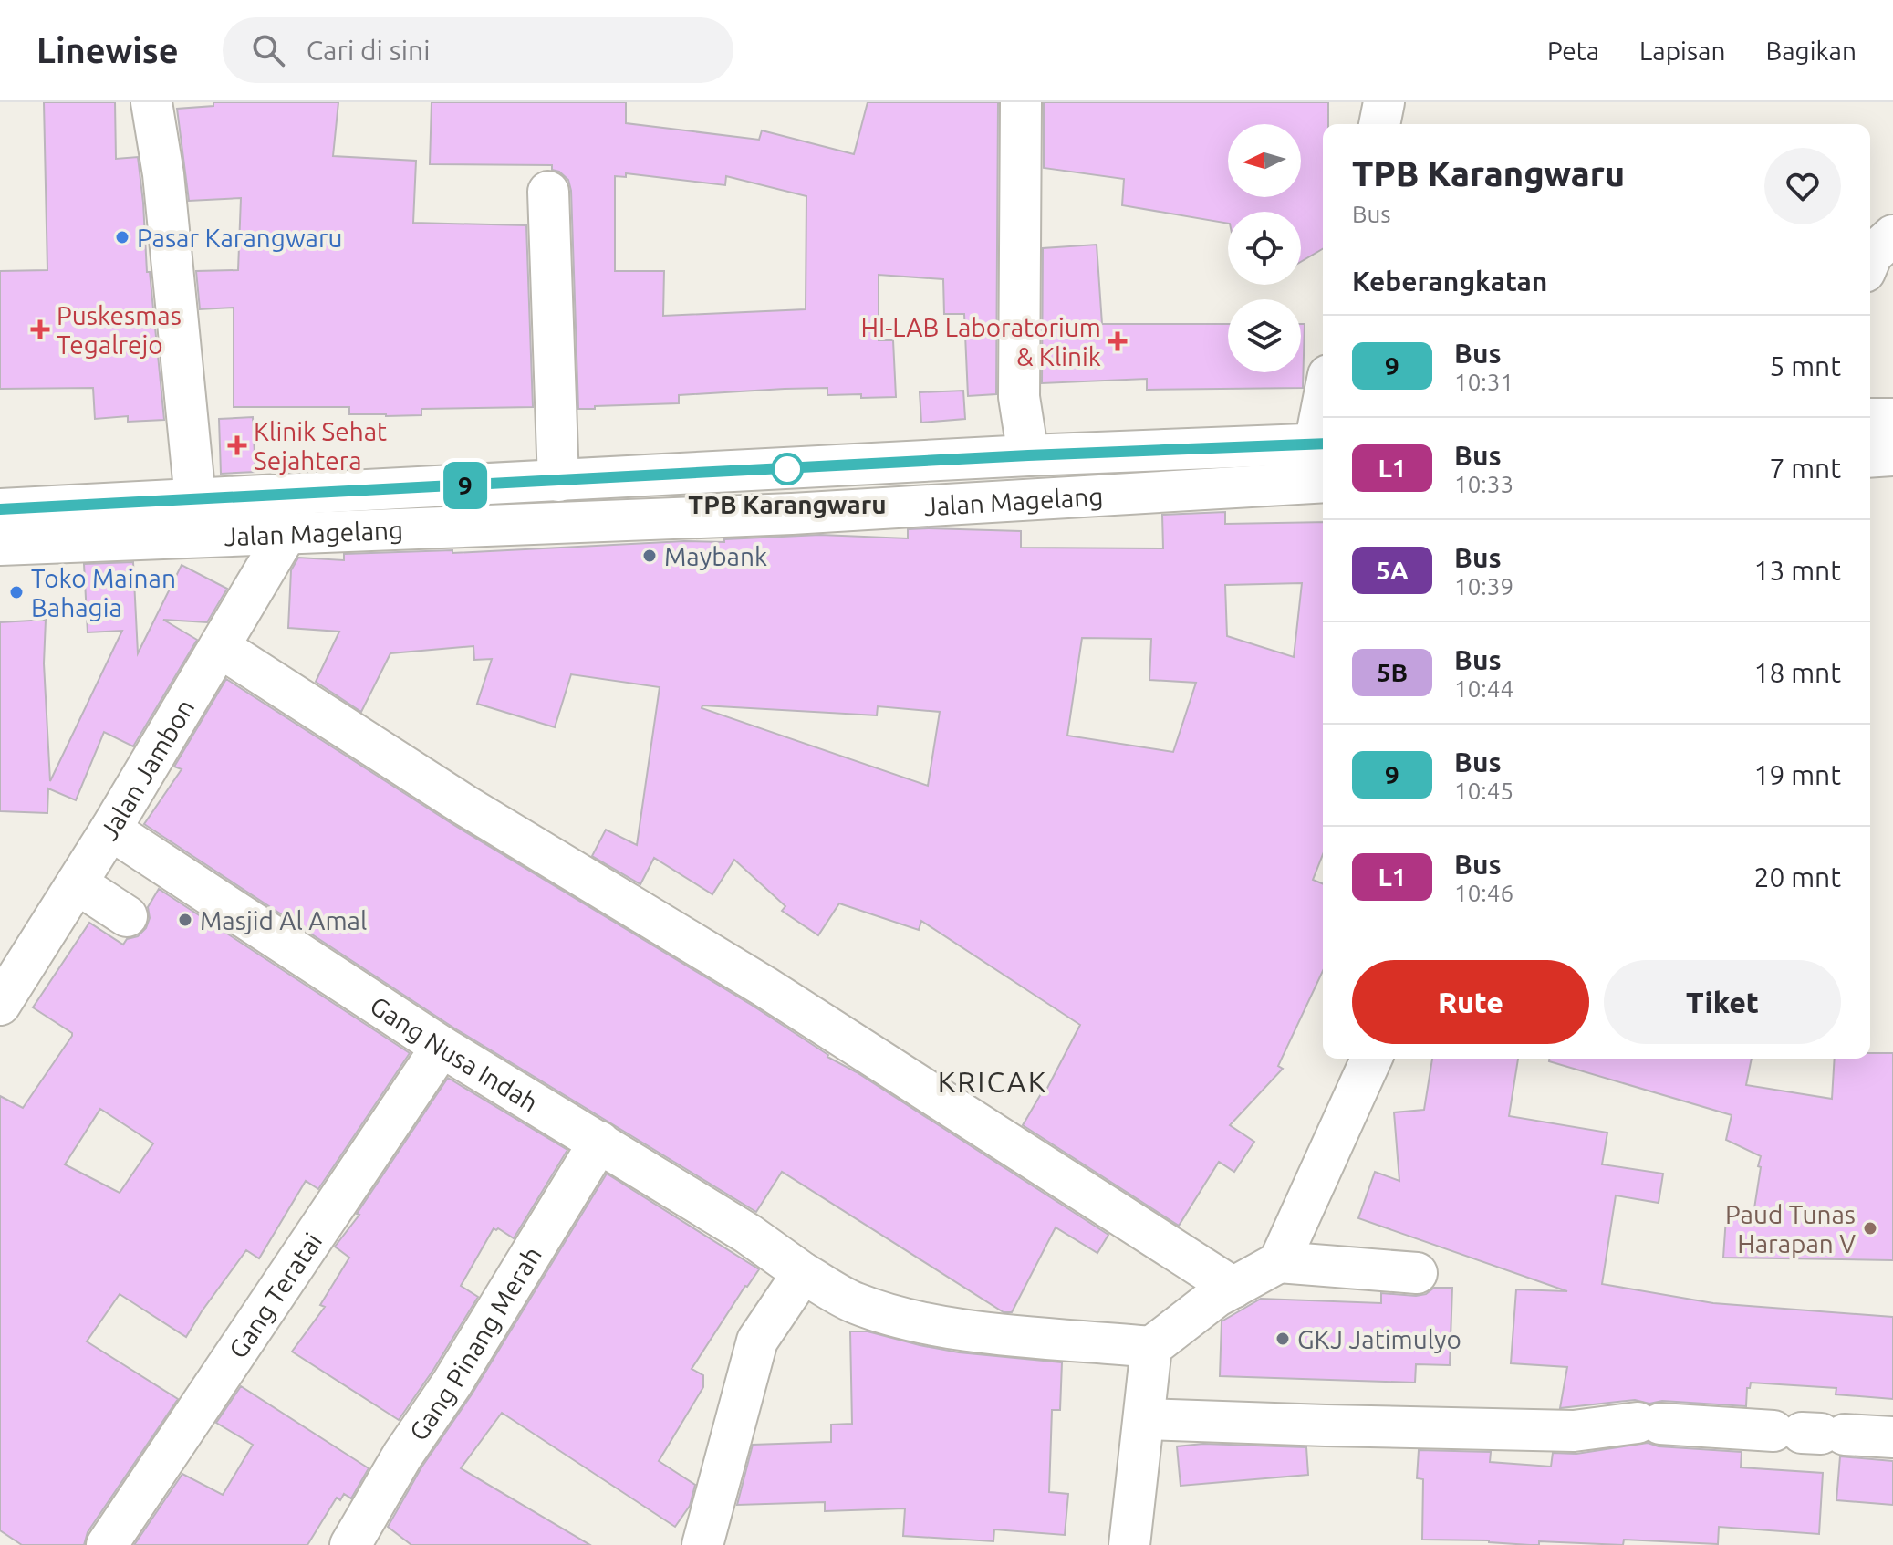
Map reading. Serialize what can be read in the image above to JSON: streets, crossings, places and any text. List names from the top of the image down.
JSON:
{
  "streets": {
    "street": [
      "Jalan Magelang",
      "Jalan Jambon",
      "Gang Nusa Indah",
      "Gang Teratai",
      "Gang Pinang Merah"
    ]
  },
  "crossings": [
    ["Jalan Magelang", "Jalan Jambon"],
    ["Jalan Jambon", "Gang Nusa Indah"],
    ["Gang Nusa Indah", "Gang Teratai"],
    ["Gang Nusa Indah", "Gang Pinang Merah"]
  ],
  "districts": ["KRICAK"],
  "places": {
    "other": [
      "Pasar Karangwaru",
      "TPB Karangwaru",
      "Maybank",
      "Toko Mainan Bahagia",
      "Masjid Al Amal",
      "Paud Tunas Harapan V",
      "GKJ Jatimulyo"
    ],
    "health": ["Puskesmas Tegalrejo", "HI-LAB Laboratorium & Klinik", "Klinik Sehat Sejahtera"]
  },
  "lines": ["bus line 9"],
  "north": "left",
  "page": {
    "header": "Linewise",
    "search": "Cari di sini",
    "nav": ["Peta", "Lapisan", "Bagikan"],
    "on_map": "9",
    "heading": [
      ["TPB Karangwaru", "Bus"],
      "Keberangkatan"
    ],
    "list": [
      {
        "mark": "9",
        "name": "Bus",
        "note": "10:31",
        "value": "5 mnt"
      },
      {
        "mark": "L1",
        "name": "Bus",
        "note": "10:33",
        "value": "7 mnt"
      },
      {
        "mark": "5A",
        "name": "Bus",
        "note": "10:39",
        "value": "13 mnt"
      },
      {
        "mark": "5B",
        "name": "Bus",
        "note": "10:44",
        "value": "18 mnt"
      },
      {
        "mark": "9",
        "name": "Bus",
        "note": "10:45",
        "value": "19 mnt"
      },
      {
        "mark": "L1",
        "name": "Bus",
        "note": "10:46",
        "value": "20 mnt"
      }
    ],
    "buttons": ["Rute", "Tiket"]
  }
}
